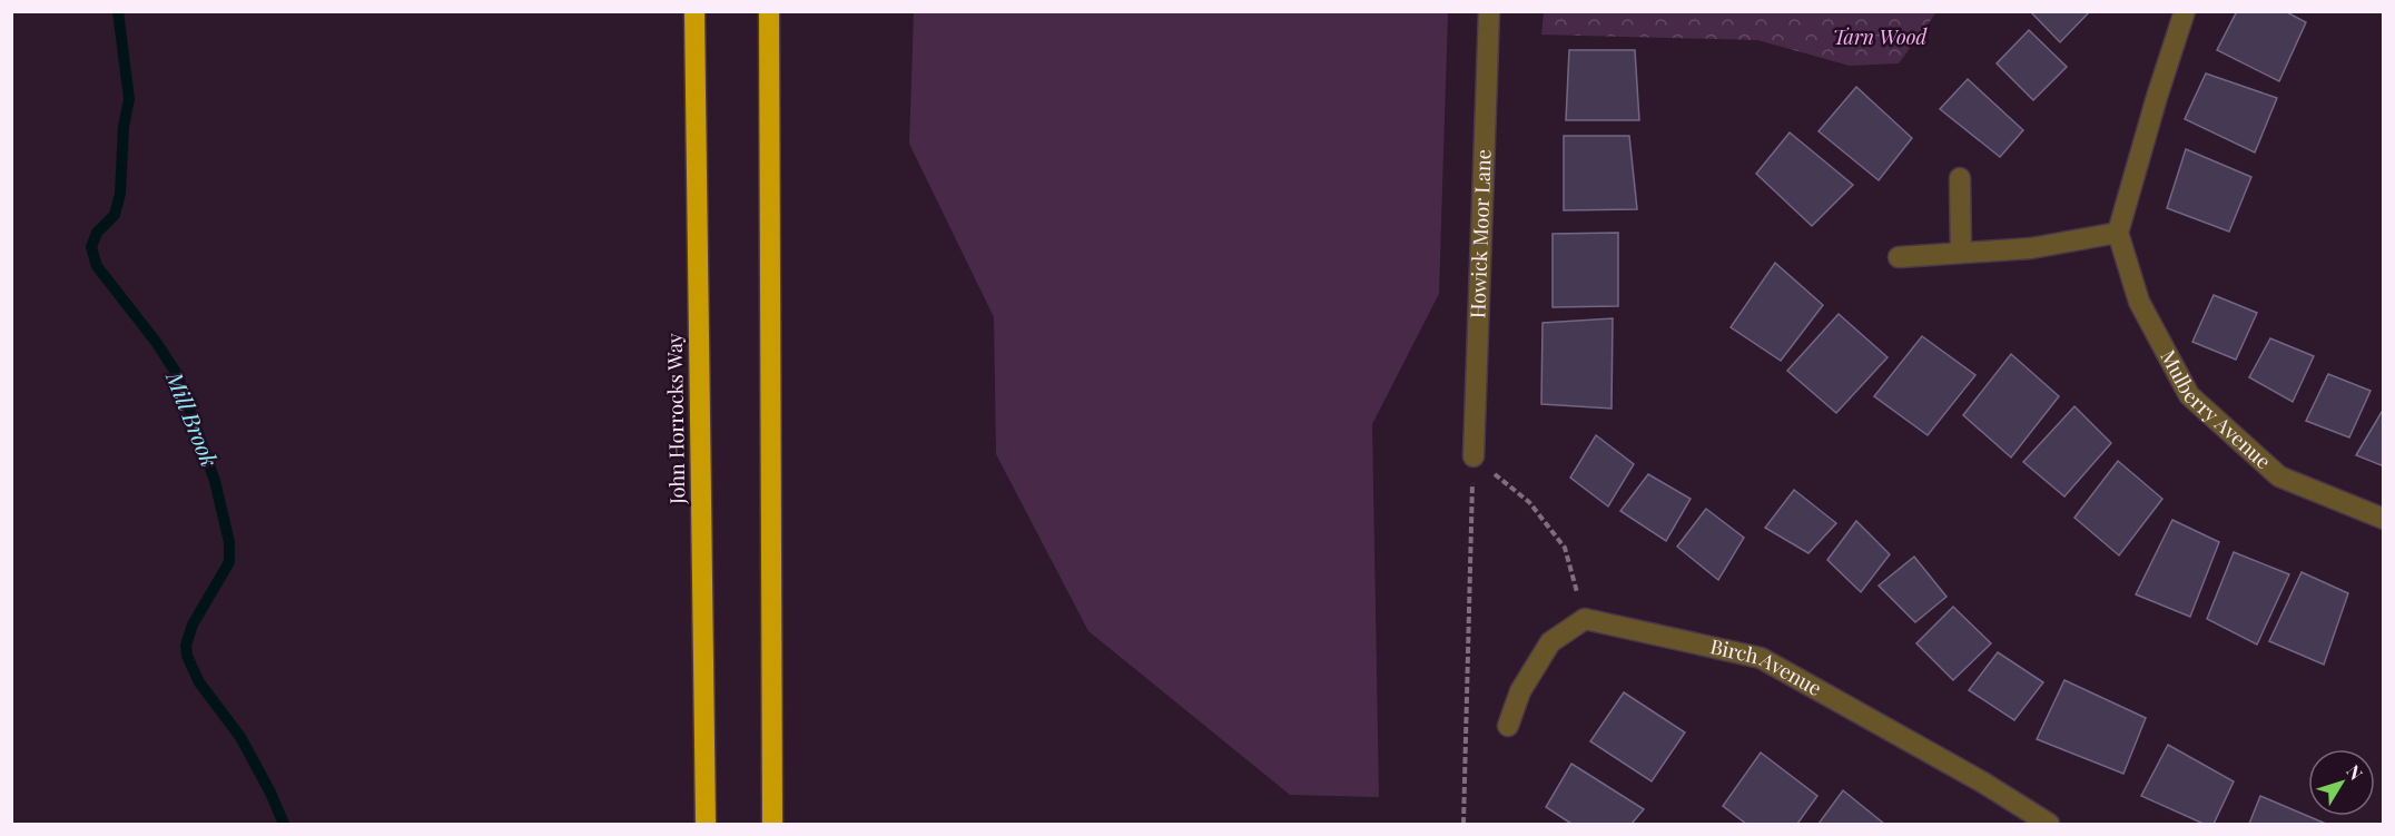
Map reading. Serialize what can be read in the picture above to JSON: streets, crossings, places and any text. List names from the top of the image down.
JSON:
{
  "streets": {
    "highway": ["John Horrocks Way"],
    "street": ["Howick Moor Lane", "Mulberry Avenue", "Birch Avenue"]
  },
  "water": ["Mill Brook"],
  "parks": ["Tarn Wood"],
  "north": "top right"
}
